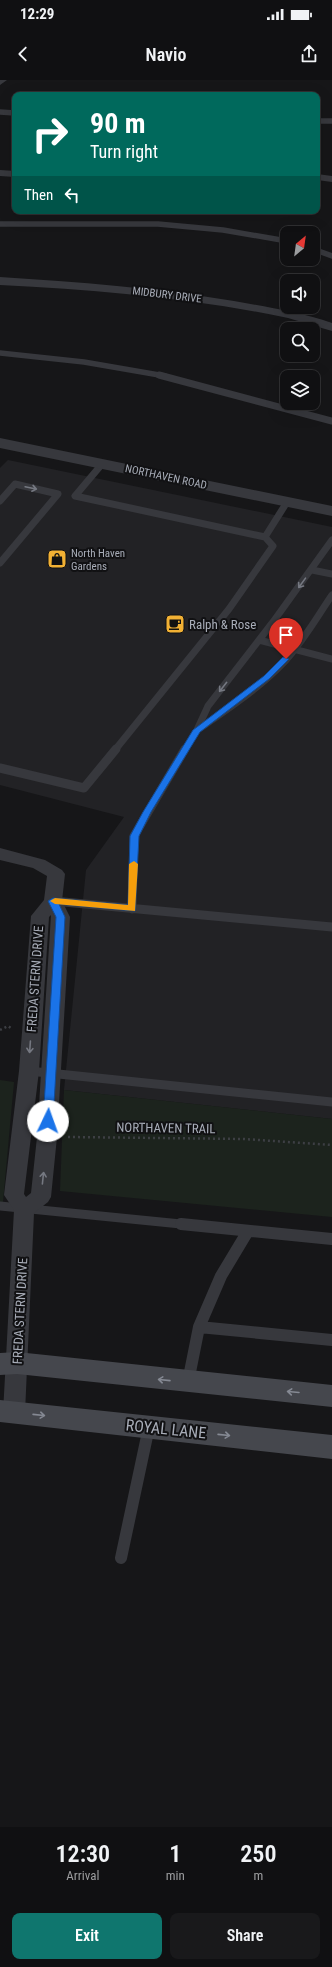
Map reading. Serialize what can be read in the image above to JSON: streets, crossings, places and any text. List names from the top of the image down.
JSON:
{
  "streets": {
    "main road": ["ROYAL LANE"],
    "street": ["MIDBURY DRIVE", "NORTHAVEN ROAD", "FREDA STERN DRIVE"],
    "path": ["NORTHAVEN TRAIL"]
  },
  "crossings": [
    ["FREDA STERN DRIVE", "NORTHAVEN TRAIL"],
    ["FREDA STERN DRIVE", "ROYAL LANE"]
  ],
  "places": {
    "shop": ["North Haven Gardens"],
    "cafe": ["Ralph & Rose"]
  },
  "north": "top right",
  "page": {
    "status": "12:29",
    "header": "Navio",
    "turn": ["90 m", "Turn right"],
    "then": "Then",
    "eta": [
      "12:30",
      "Arrival",
      "1",
      "min",
      "250",
      "m"
    ],
    "buttons": ["Exit", "Share"]
  }
}
